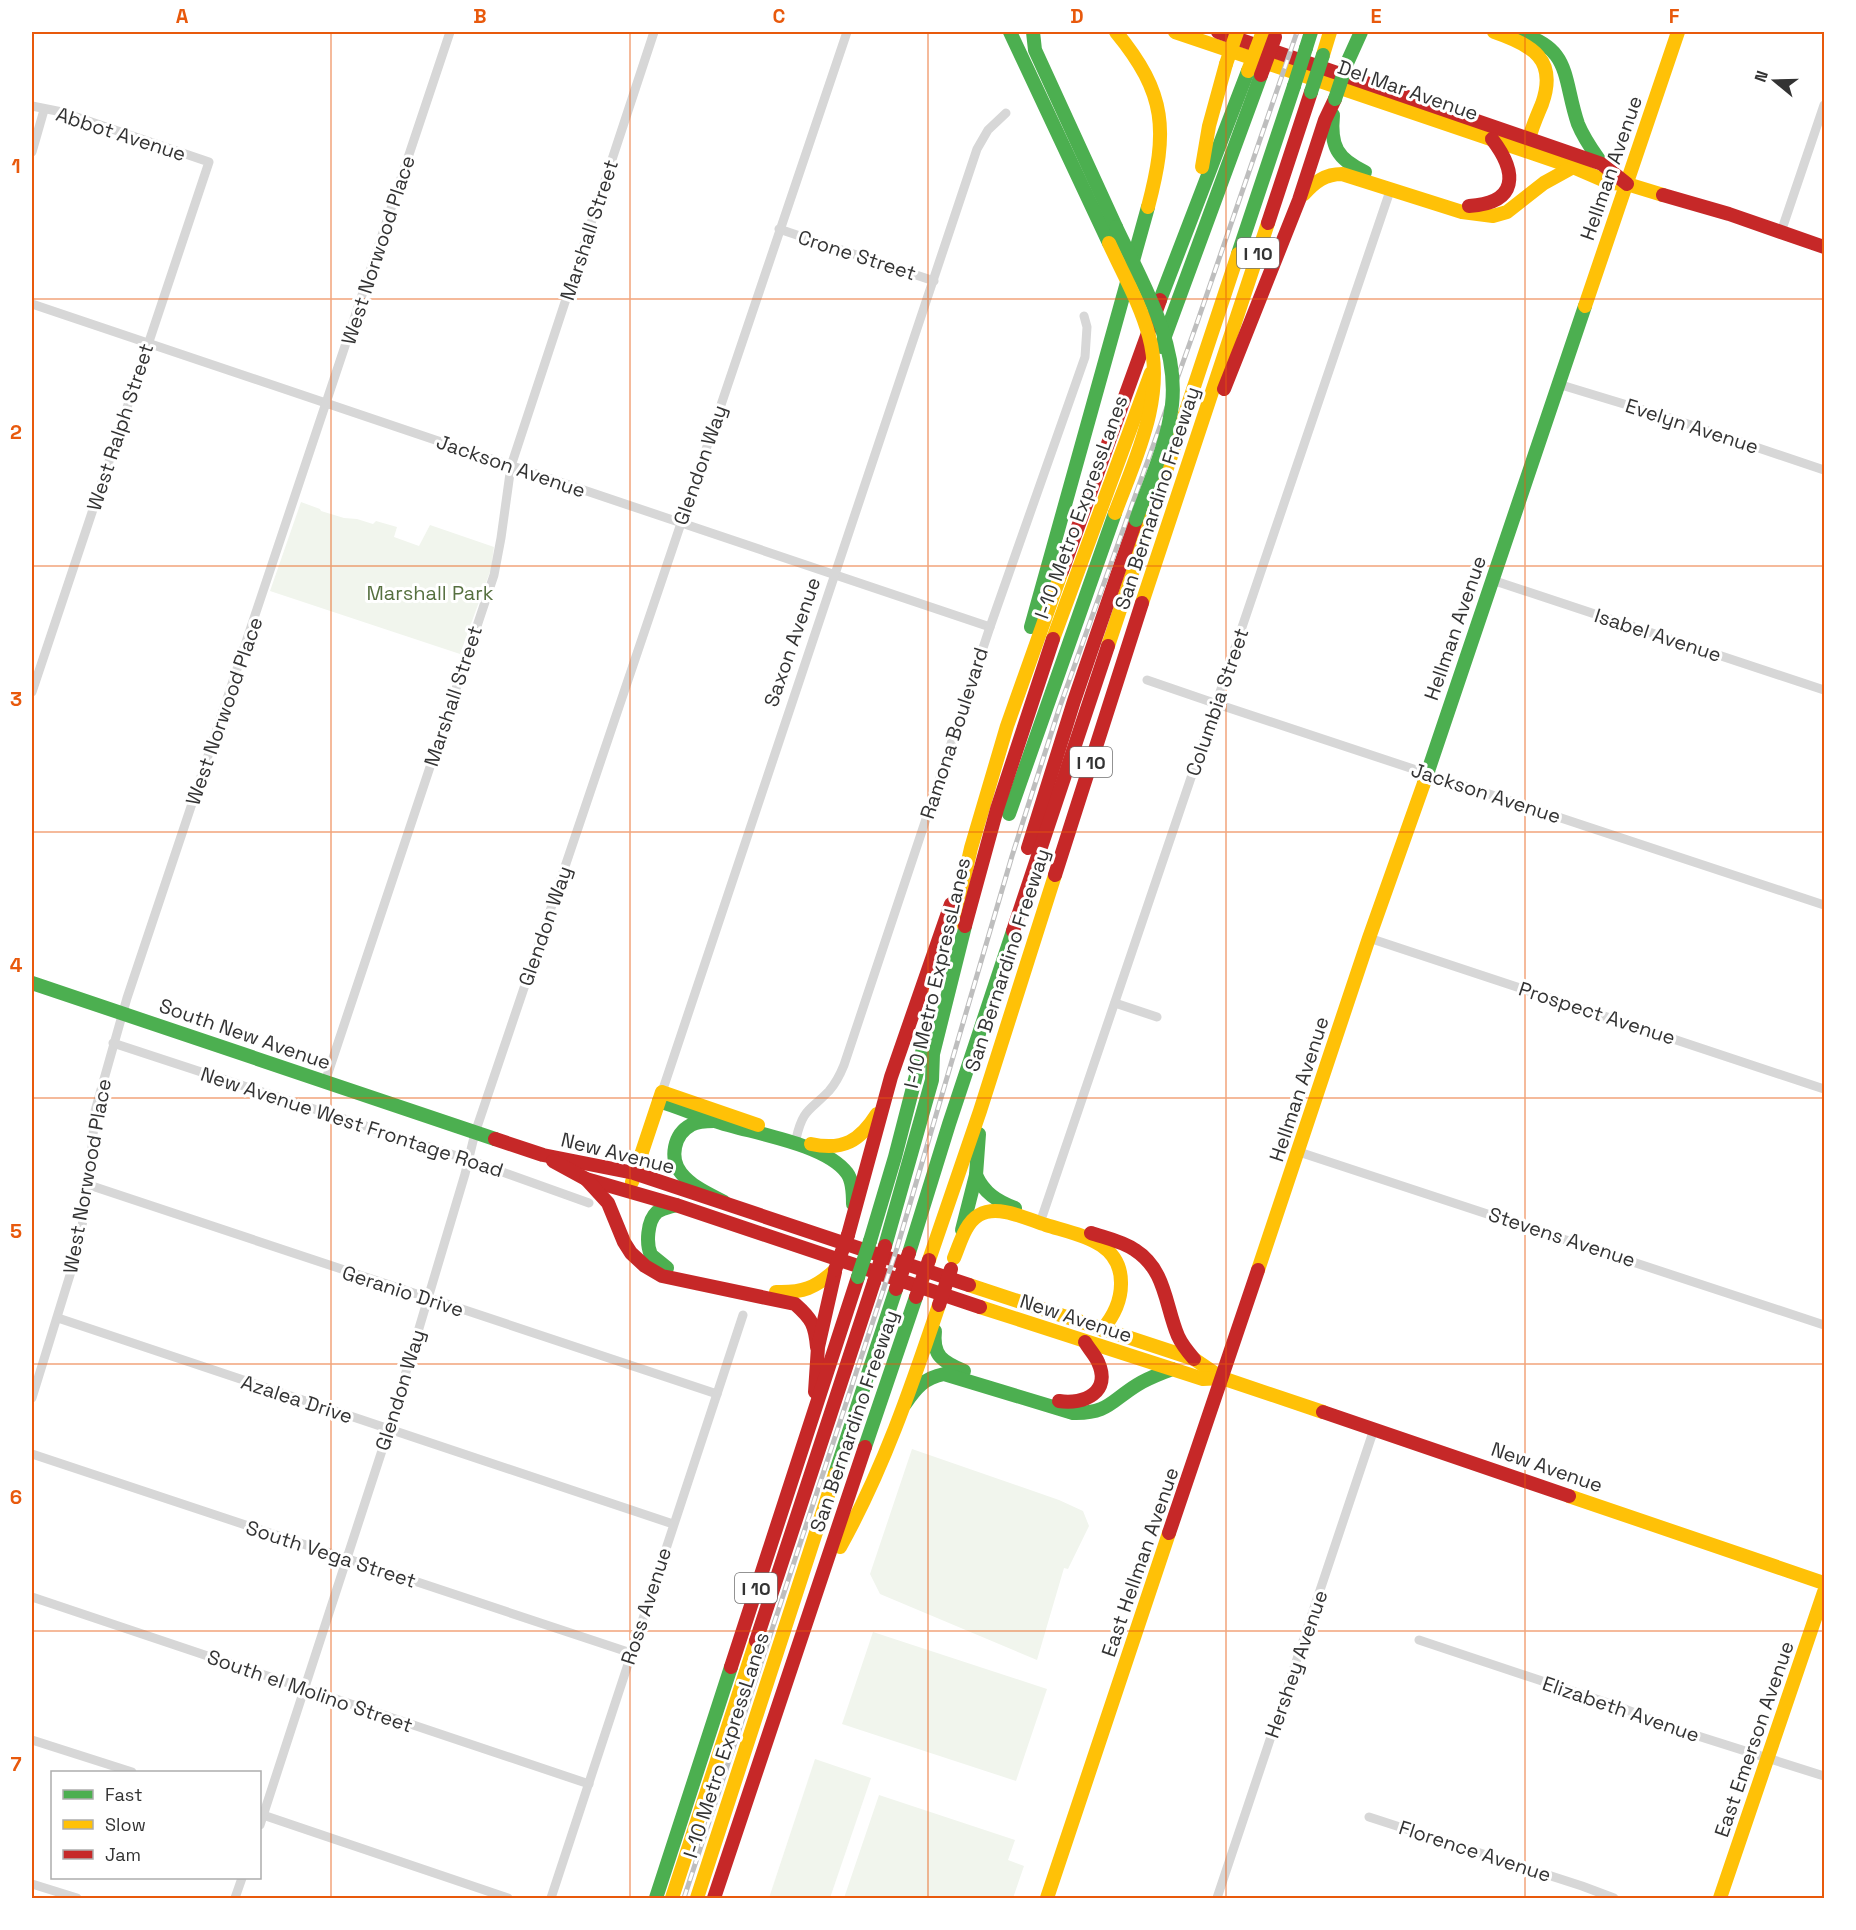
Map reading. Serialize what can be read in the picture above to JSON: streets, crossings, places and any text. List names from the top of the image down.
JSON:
{
  "streets": {
    "main road": [
      "Del Mar Avenue",
      "Hellman Avenue",
      "I 10",
      "San Bernardino Freeway",
      "I-10 Metro ExpressLanes",
      "Saxon Avenue",
      "South New Avenue",
      "New Avenue",
      "East Hellman Avenue",
      "East Emerson Avenue"
    ],
    "street": [
      "Abbot Avenue",
      "Marshall Street",
      "West Norwood Place",
      "Crone Street",
      "Evelyn Avenue",
      "West Ralph Street",
      "Glendon Way",
      "Jackson Avenue",
      "Isabel Avenue",
      "Columbia Street",
      "Ramona Boulevard",
      "Prospect Avenue",
      "New Avenue West Frontage Road",
      "Stevens Avenue",
      "Geranio Drive",
      "Azalea Drive",
      "South Vega Street",
      "Ross Avenue",
      "Hershey Avenue",
      "South el Molino Street",
      "Elizabeth Avenue",
      "Florence Avenue"
    ]
  },
  "crossings": [
    ["Del Mar Avenue", "Hellman Avenue"],
    ["Abbot Avenue", "West Ralph Street"],
    ["Hellman Avenue", "Evelyn Avenue"],
    ["Hellman Avenue", "Jackson Avenue"],
    ["Hellman Avenue", "Isabel Avenue"],
    ["Hellman Avenue", "Prospect Avenue"],
    ["Hellman Avenue", "Stevens Avenue"],
    ["Hellman Avenue", "East Hellman Avenue"],
    ["Marshall Street", "Jackson Avenue"],
    ["Marshall Street", "South New Avenue"],
    ["West Norwood Place", "Jackson Avenue"],
    ["West Norwood Place", "South New Avenue"],
    ["West Norwood Place", "New Avenue West Frontage Road"],
    ["West Norwood Place", "Geranio Drive"],
    ["West Norwood Place", "Azalea Drive"],
    ["Crone Street", "Glendon Way"],
    ["Crone Street", "Saxon Avenue"],
    ["West Ralph Street", "Jackson Avenue"],
    ["Glendon Way", "Jackson Avenue"],
    ["Glendon Way", "South New Avenue"],
    ["Glendon Way", "New Avenue West Frontage Road"],
    ["Glendon Way", "Geranio Drive"],
    ["Glendon Way", "Azalea Drive"],
    ["Glendon Way", "South Vega Street"],
    ["Glendon Way", "South el Molino Street"],
    ["Jackson Avenue", "Saxon Avenue"],
    ["Jackson Avenue", "Columbia Street"],
    ["Jackson Avenue", "Ramona Boulevard"],
    ["San Bernardino Freeway", "I-10 Metro ExpressLanes"],
    ["Saxon Avenue", "New Avenue"],
    ["New Avenue", "East Hellman Avenue"],
    ["New Avenue", "Hershey Avenue"],
    ["Geranio Drive", "Ross Avenue"],
    ["Azalea Drive", "Ross Avenue"],
    ["South Vega Street", "Ross Avenue"],
    ["Ross Avenue", "South el Molino Street"],
    ["Elizabeth Avenue", "East Emerson Avenue"]
  ],
  "parks": ["Marshall Park"],
  "legend": ["Fast", "Slow", "Jam"],
  "north": "left",
  "grid": {
    "columns": [
      "A",
      "B",
      "C",
      "D",
      "E",
      "F"
    ],
    "rows": [
      "1",
      "2",
      "3",
      "4",
      "5",
      "6",
      "7"
    ]
  }
}
